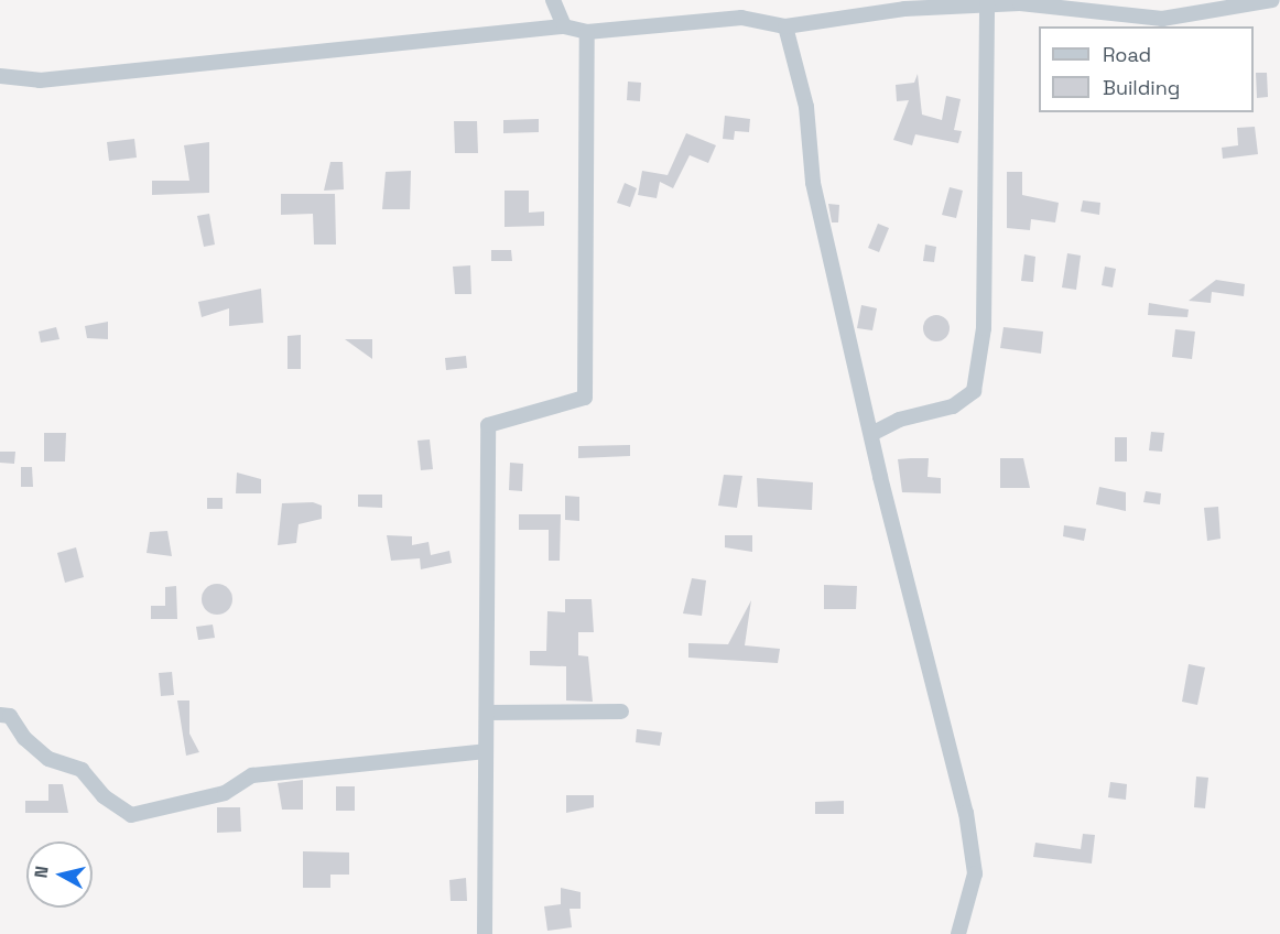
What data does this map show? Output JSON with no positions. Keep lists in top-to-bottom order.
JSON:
{
  "legend": ["Road", "Building"],
  "north": "left"
}
